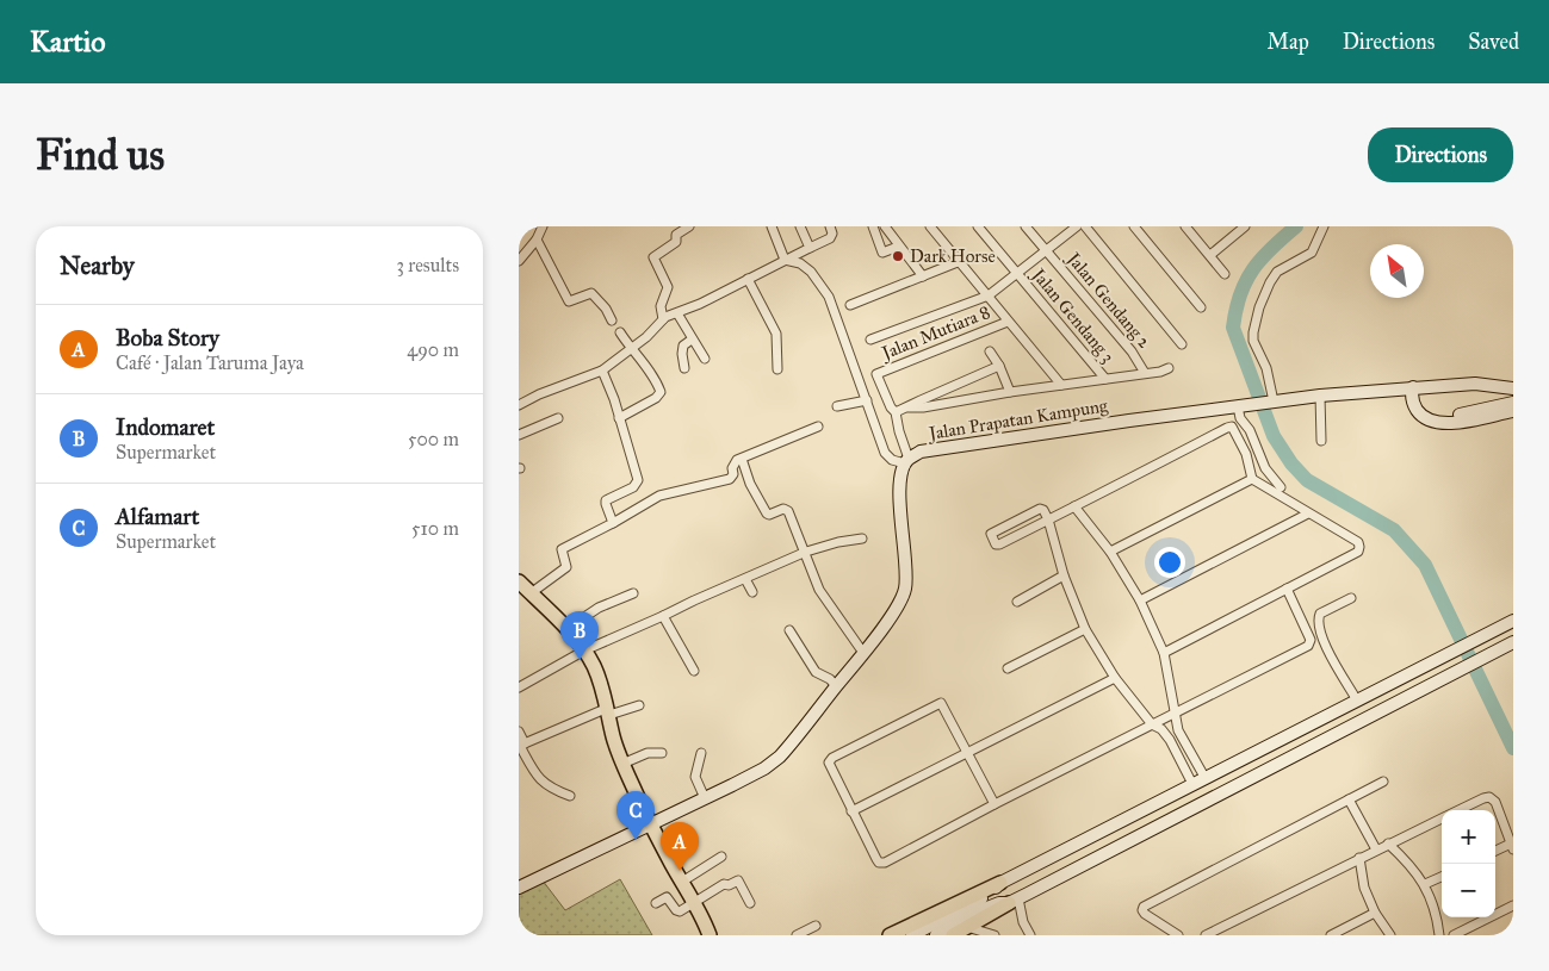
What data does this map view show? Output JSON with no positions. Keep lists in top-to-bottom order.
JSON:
{
  "streets": {
    "street": [
      "Jalan Gendang 2",
      "Jalan Gendang 3",
      "Jalan Mutiara 8",
      "Jalan Prapatan Kampung"
    ]
  },
  "places": ["Dark Horse"],
  "north": "top left",
  "page": {
    "header": "Kartio",
    "nav": ["Map", "Directions", "Saved"],
    "buttons": "Directions",
    "title": "Find us",
    "heading": ["Nearby", "3 results"],
    "list": [
      {
        "mark": "A",
        "name": "Boba Story",
        "note": "Café · Jalan Taruma Jaya",
        "value": "490 m"
      },
      {
        "mark": "B",
        "name": "Indomaret",
        "note": "Supermarket",
        "value": "500 m"
      },
      {
        "mark": "C",
        "name": "Alfamart",
        "note": "Supermarket",
        "value": "510 m"
      }
    ],
    "pins": ["B", "C", "A"],
    "map_buttons": ["+", "−"]
  }
}
